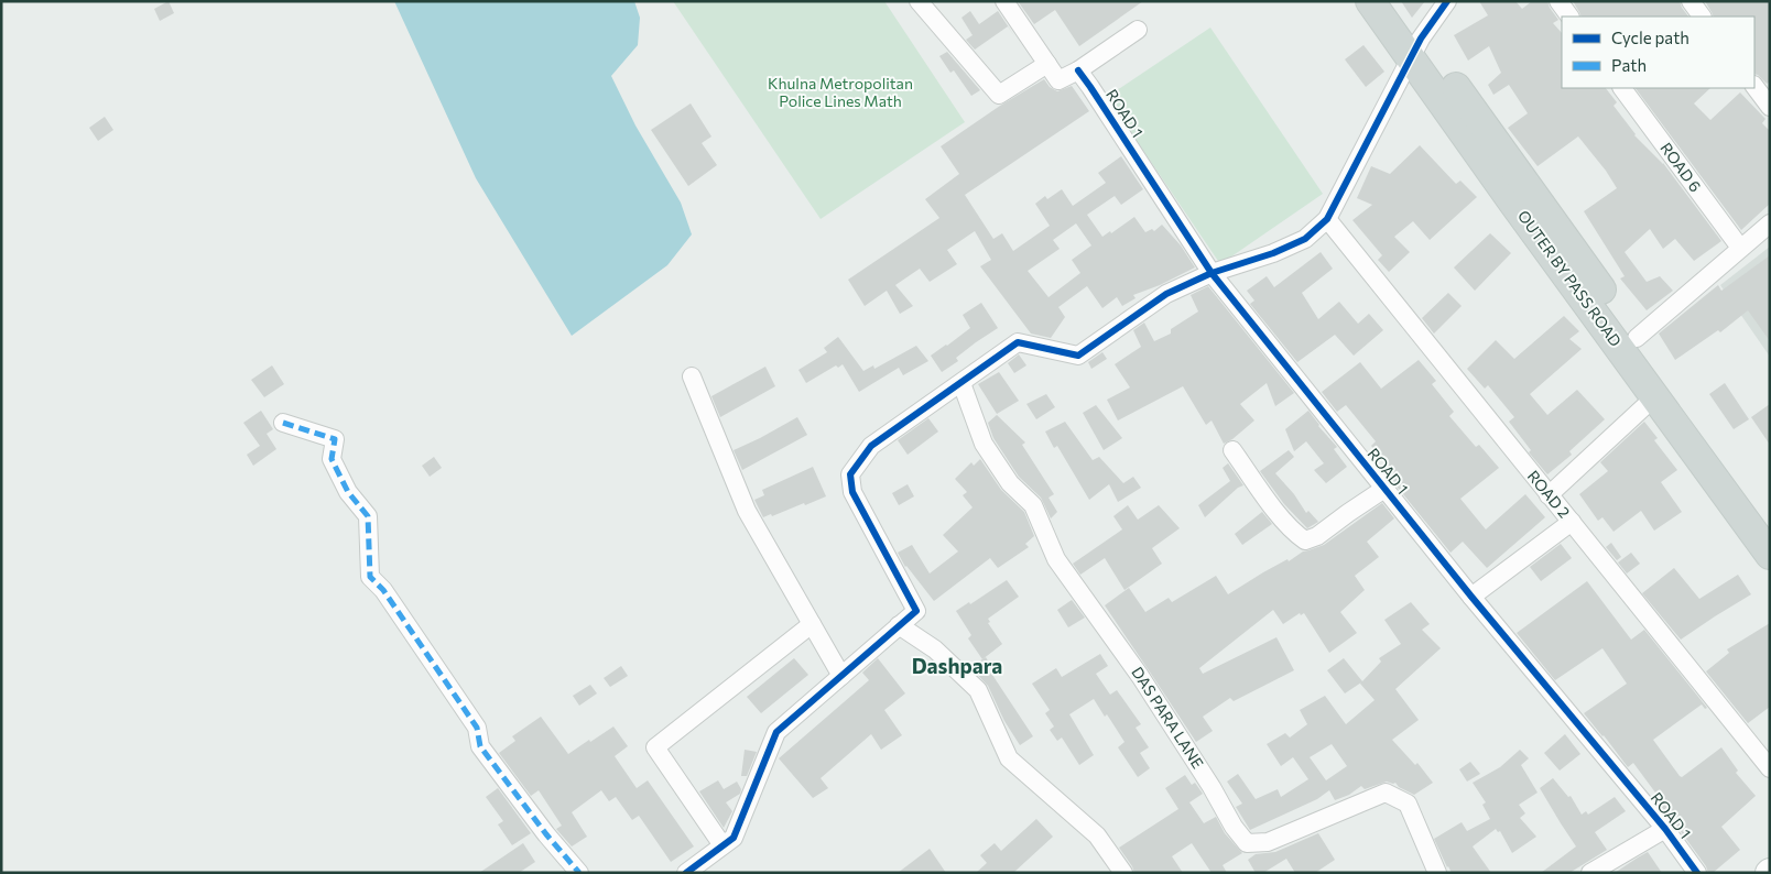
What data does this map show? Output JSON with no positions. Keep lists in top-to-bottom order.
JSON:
{
  "streets": {
    "main road": ["OUTER BY PASS ROAD"],
    "street": [
      "ROAD 1",
      "ROAD 6",
      "ROAD 2",
      "DAS PARA LANE"
    ]
  },
  "districts": ["Dashpara"],
  "parks": ["Khulna Metropolitan Police Lines Math"],
  "legend": ["Cycle path", "Path"]
}
